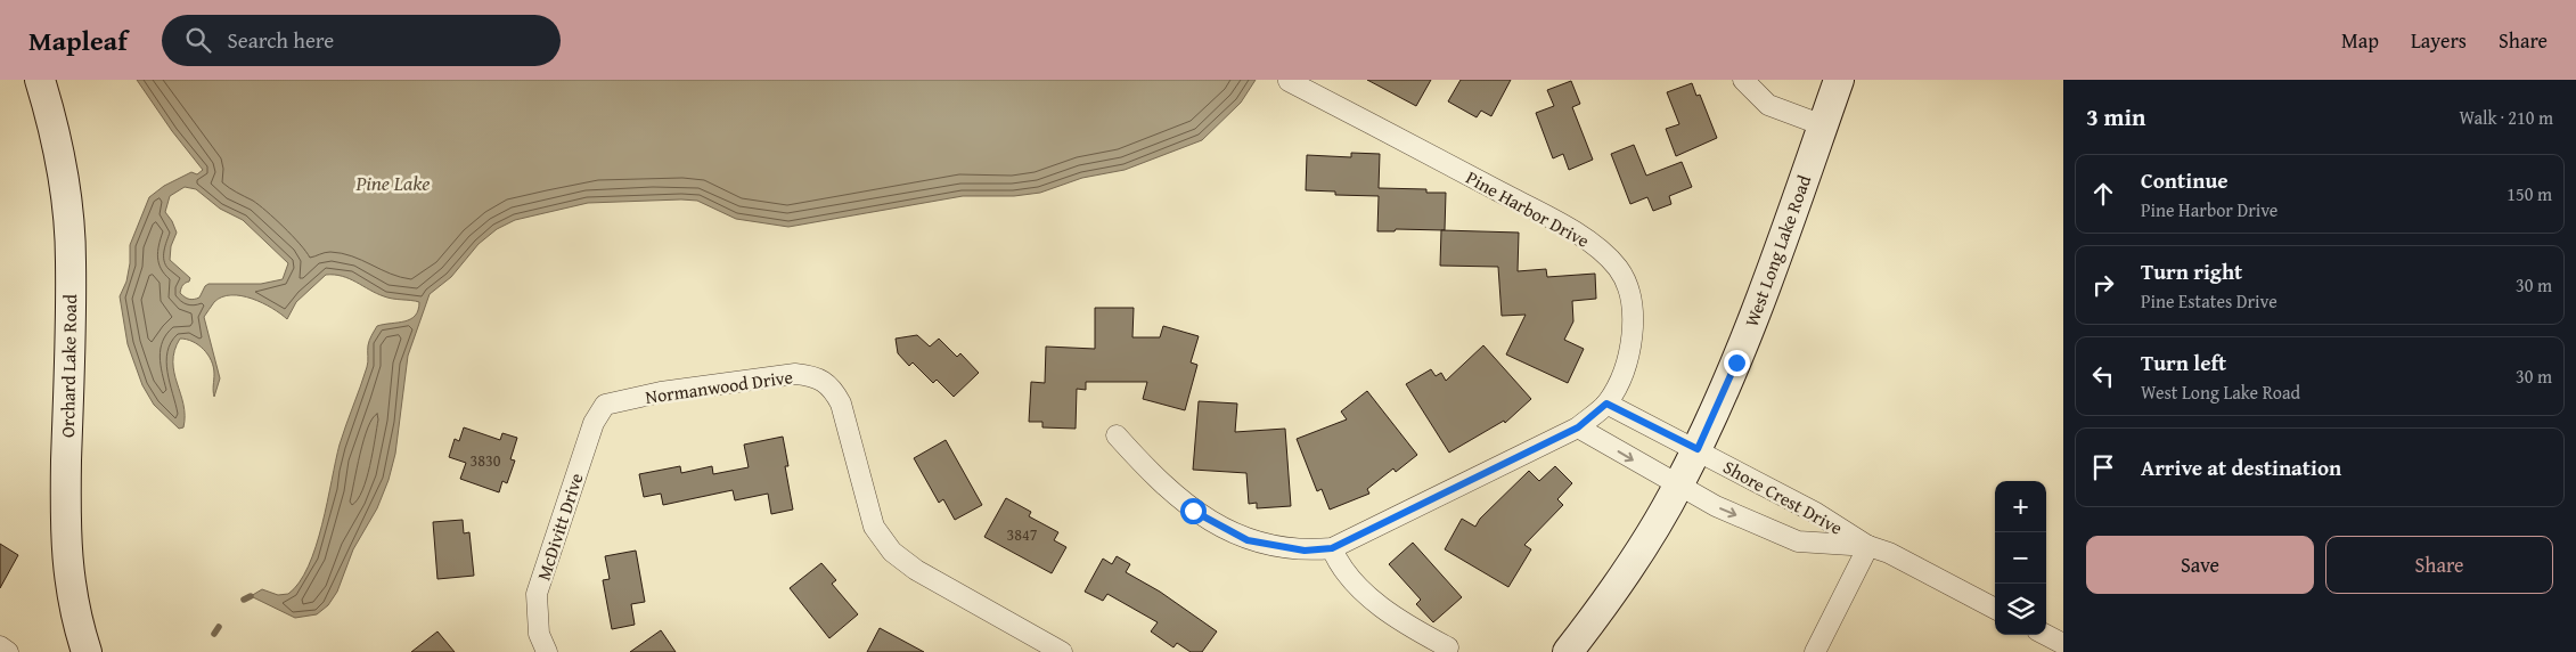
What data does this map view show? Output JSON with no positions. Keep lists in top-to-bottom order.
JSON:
{
  "streets": {
    "main road": ["West Long Lake Road", "Orchard Lake Road"],
    "street": [
      "Pine Harbor Drive",
      "Normanwood Drive",
      "Shore Crest Drive",
      "McDivitt Drive"
    ]
  },
  "crossings": [
    ["Pine Harbor Drive", "Shore Crest Drive"],
    ["West Long Lake Road", "Shore Crest Drive"],
    ["Normanwood Drive", "McDivitt Drive"]
  ],
  "water": ["Pine Lake"],
  "house_numbers": ["3830", "3847"],
  "page": {
    "header": "Mapleaf",
    "search": "Search here",
    "nav": ["Map", "Layers", "Share"],
    "heading": ["3 min", "Walk · 210 m"],
    "list": [
      ["Continue", "Pine Harbor Drive", "150 m"],
      ["Turn right", "Pine Estates Drive", "30 m"],
      ["Turn left", "West Long Lake Road", "30 m"],
      "Arrive at destination"
    ],
    "map_buttons": ["+", "−"],
    "buttons": ["Save", "Share"]
  }
}
